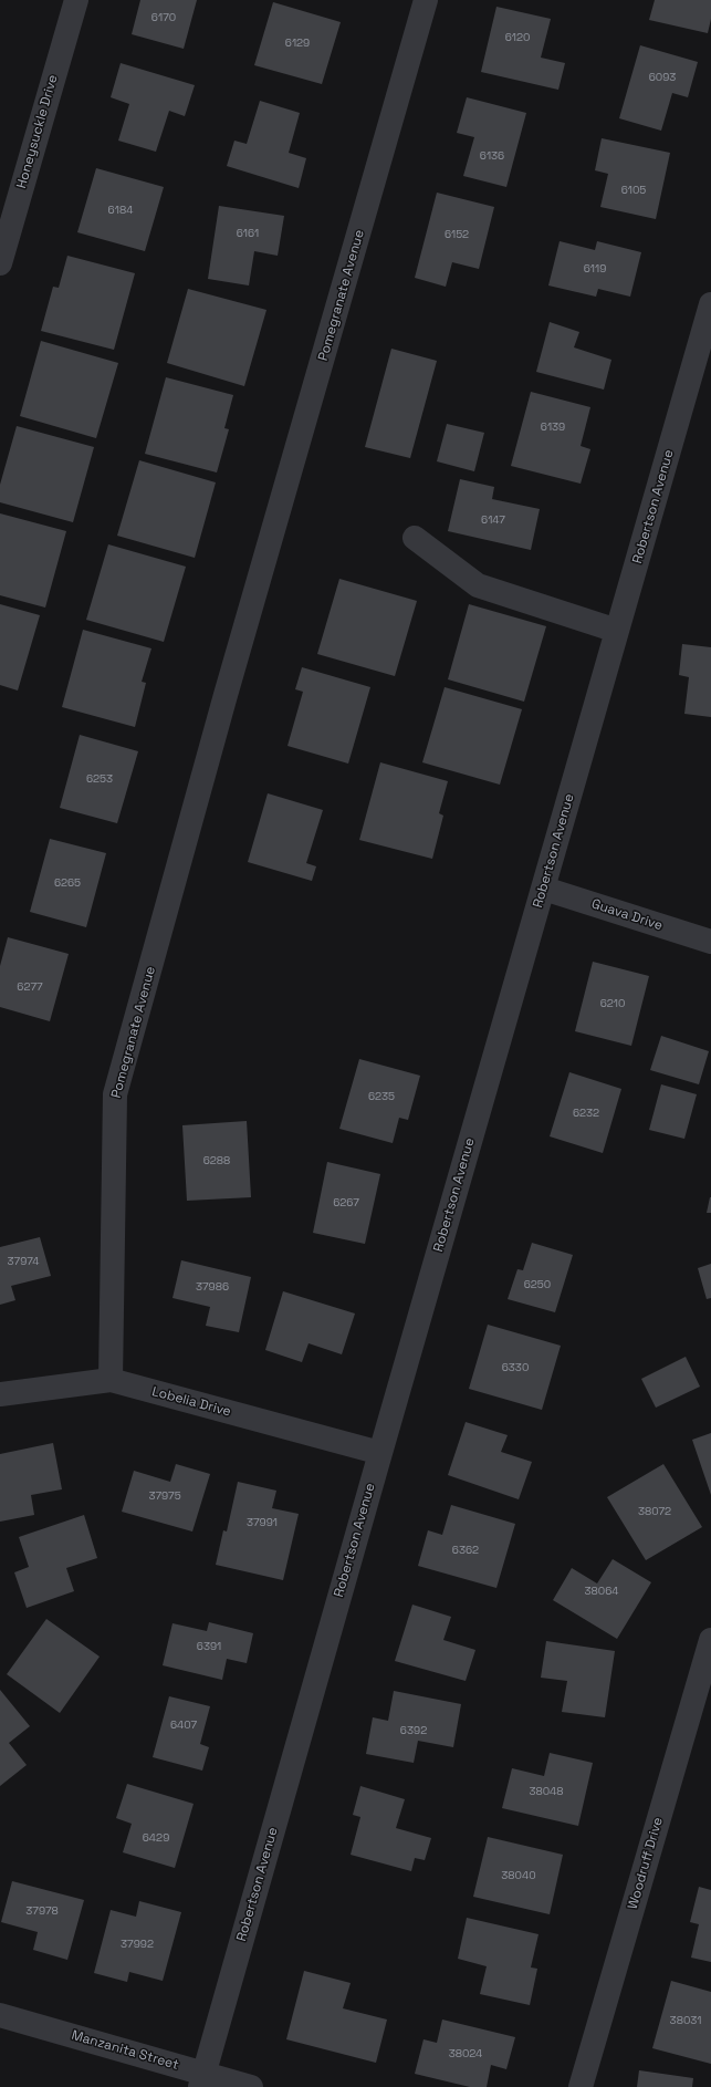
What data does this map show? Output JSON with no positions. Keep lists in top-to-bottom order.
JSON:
{
  "streets": {
    "street": [
      "Honeysuckle Drive",
      "Pomegranate Avenue",
      "Robertson Avenue",
      "Guava Drive",
      "Lobelia Drive",
      "Woodruff Drive",
      "Manzanita Street"
    ]
  },
  "crossings": [
    ["Pomegranate Avenue", "Lobelia Drive"],
    ["Robertson Avenue", "Guava Drive"],
    ["Robertson Avenue", "Lobelia Drive"],
    ["Robertson Avenue", "Manzanita Street"]
  ],
  "house_numbers": [
    "6170",
    "6120",
    "6129",
    "6093",
    "6136",
    "6105",
    "6184",
    "6161",
    "6152",
    "6119",
    "6139",
    "6147",
    "6253",
    "6265",
    "6277",
    "6210",
    "6235",
    "6232",
    "6288",
    "6267",
    "37974",
    "6250",
    "37986",
    "6330",
    "37975",
    "38072",
    "37991",
    "6362",
    "38064",
    "6391",
    "6407",
    "6392",
    "38048",
    "6429",
    "38040",
    "37978",
    "37992",
    "38031",
    "38024"
  ]
}
